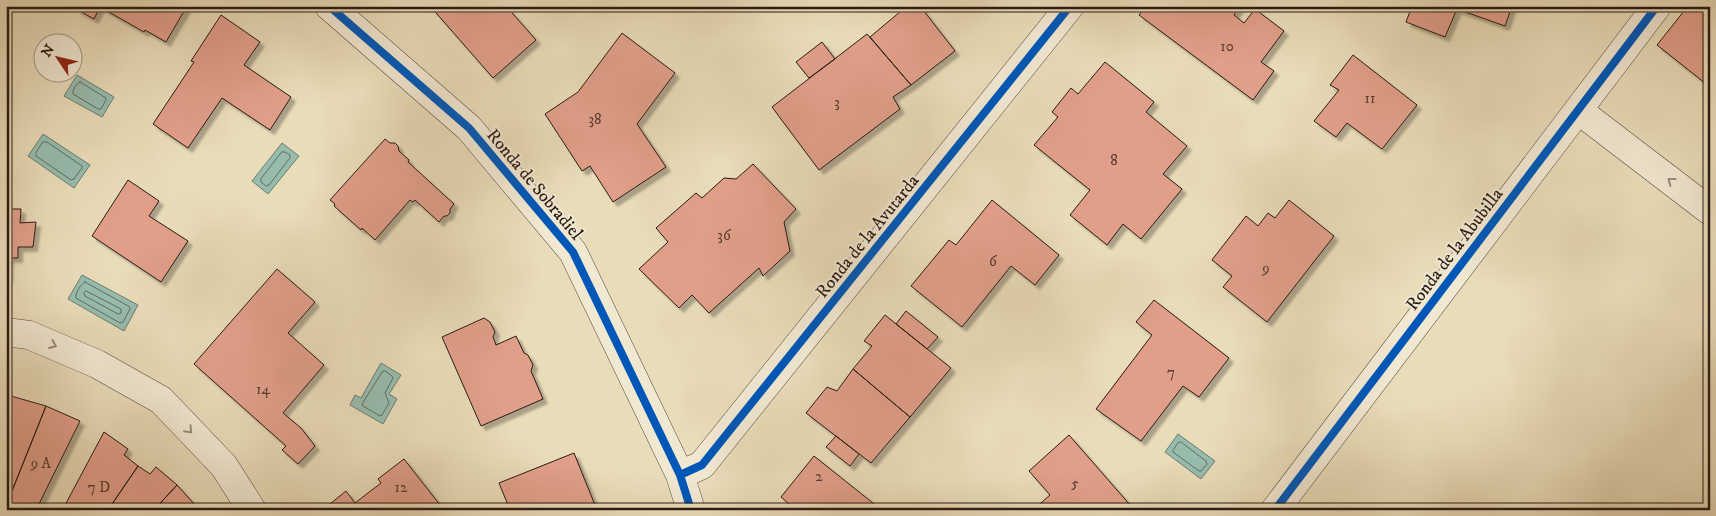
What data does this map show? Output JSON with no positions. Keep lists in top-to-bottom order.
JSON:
{
  "streets": {
    "street": ["Ronda de Sobradiel", "Ronda de la Avutarda", "Ronda de la Abubilla"]
  },
  "crossings": [
    ["Ronda de Sobradiel", "Ronda de la Avutarda"]
  ],
  "house_numbers": [
    "10",
    "11",
    "3",
    "38",
    "8",
    "36",
    "6",
    "9",
    "7",
    "14",
    "9 A",
    "2",
    "5",
    "7 D",
    "12"
  ],
  "north": "top left"
}
